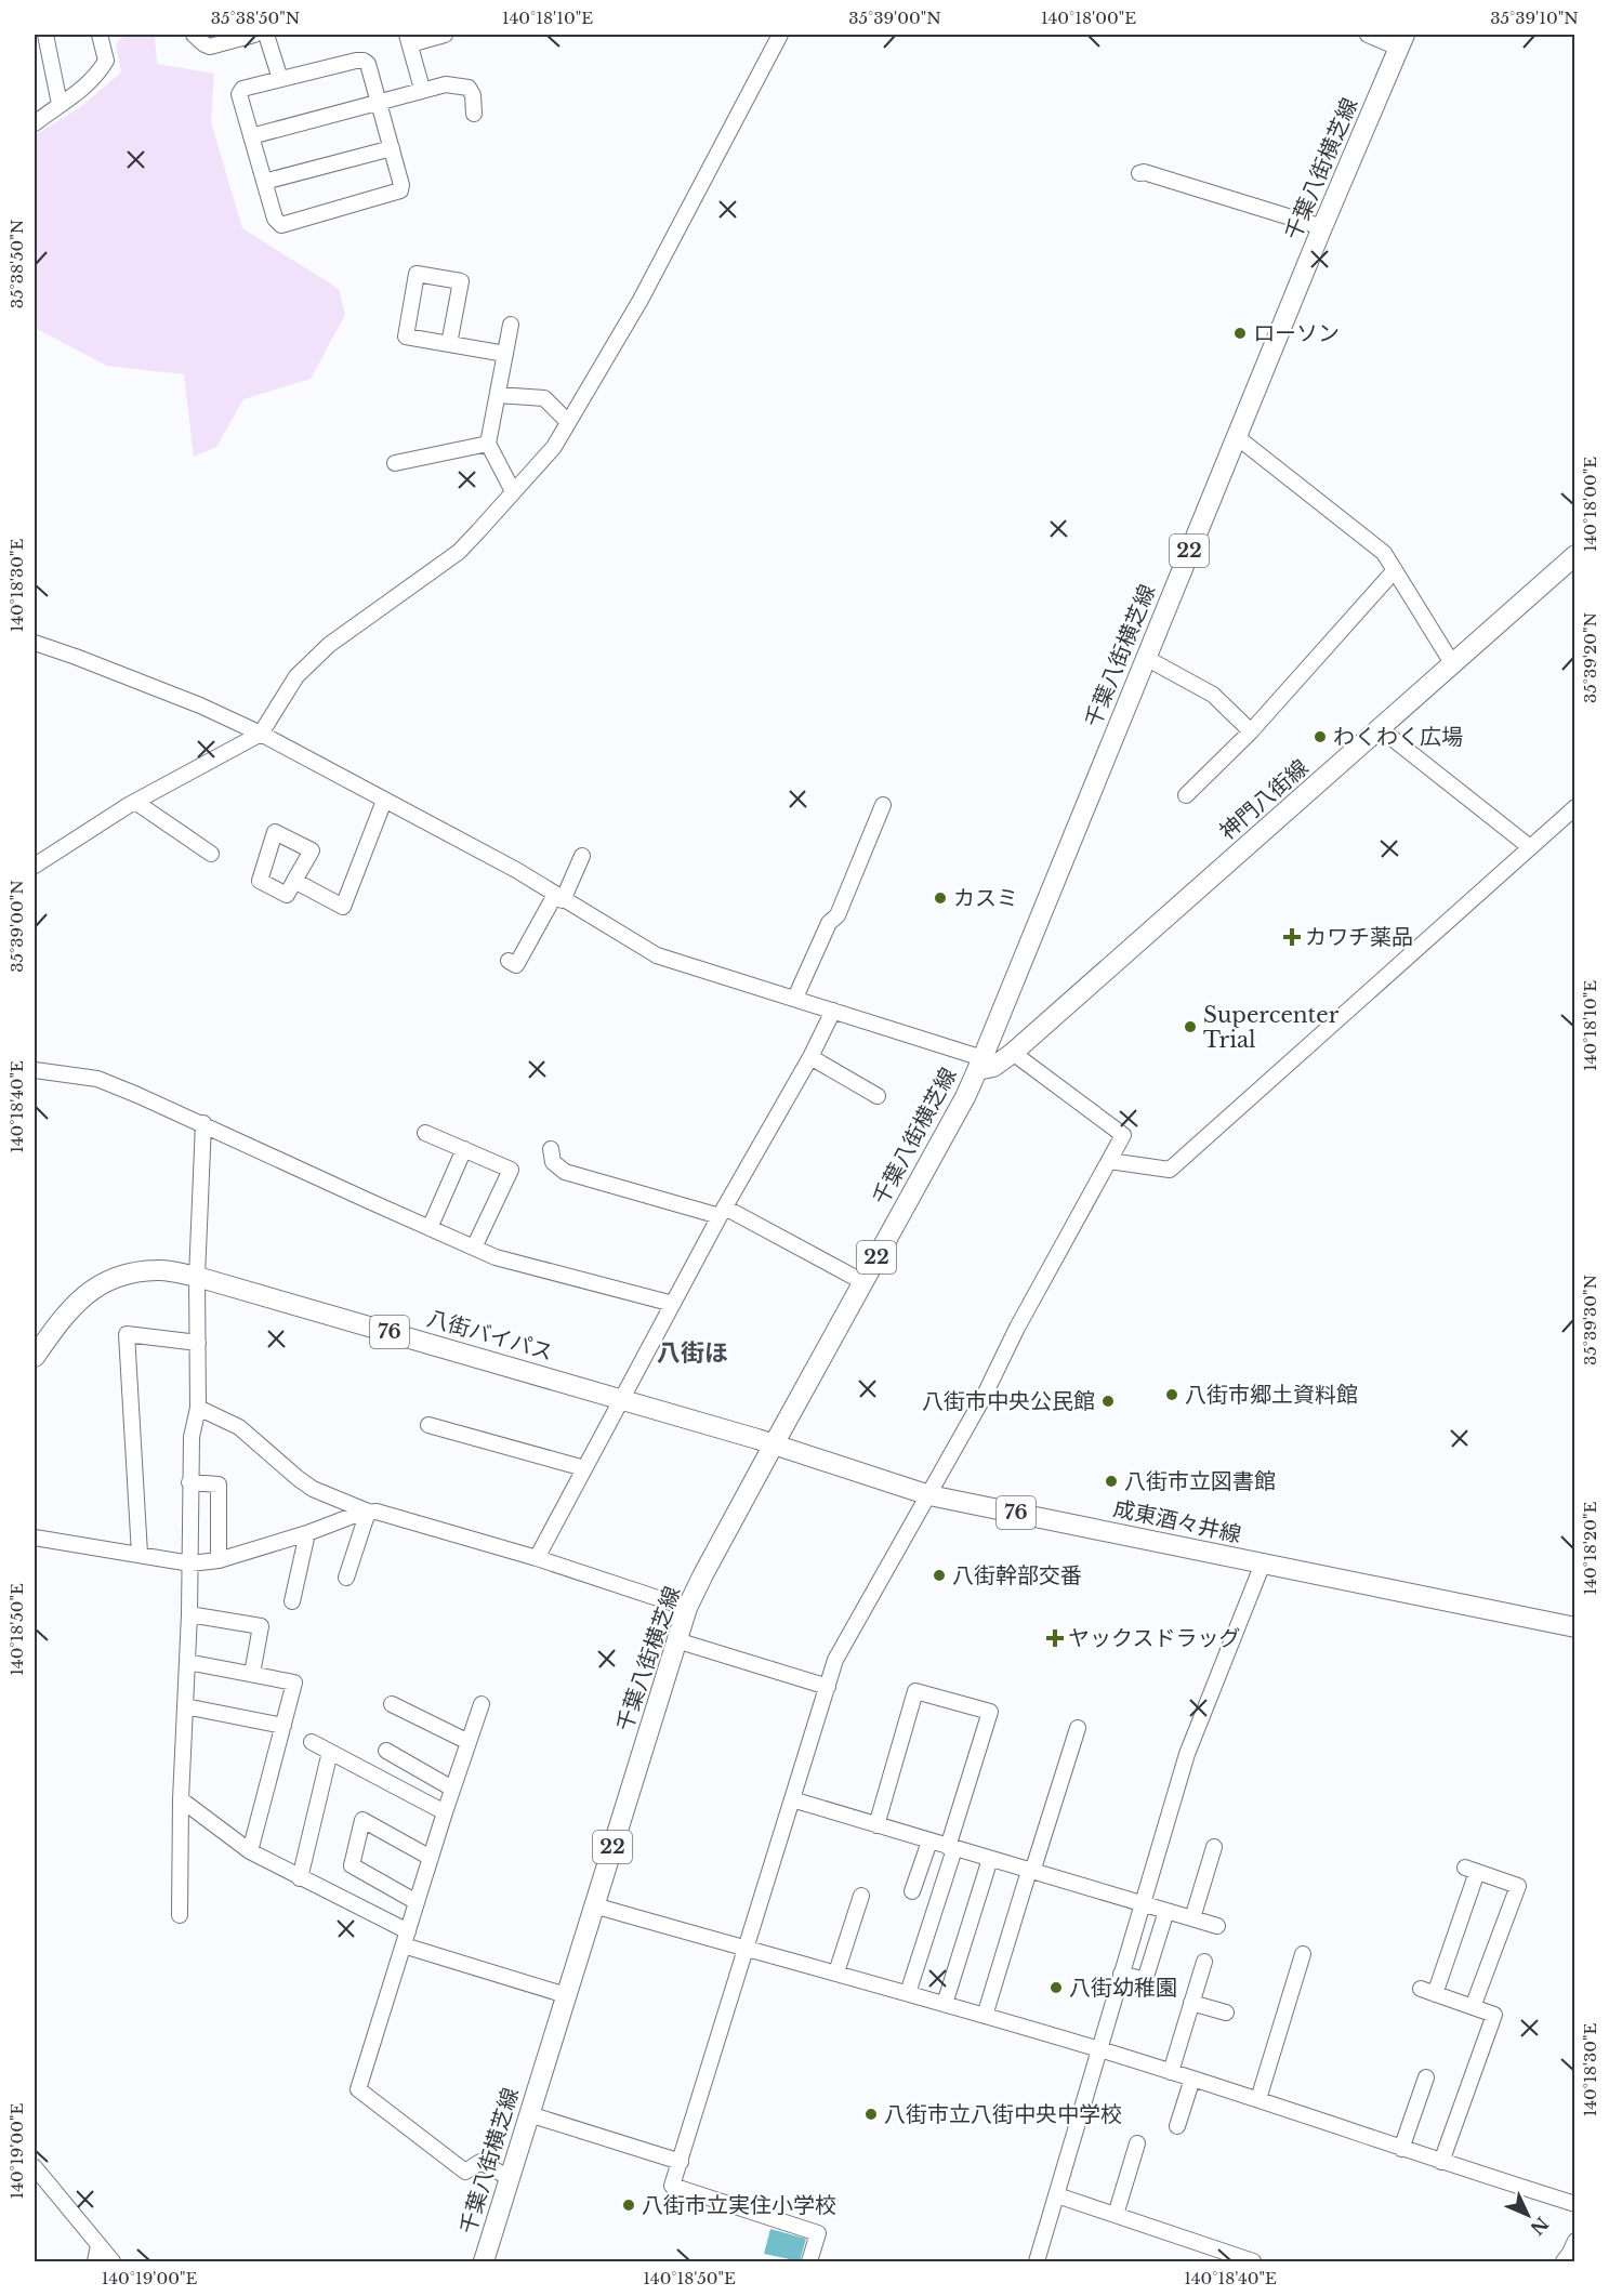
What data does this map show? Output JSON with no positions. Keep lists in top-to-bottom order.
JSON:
{
  "streets": {
    "main road": [
      "千葉八街横芝線",
      "22",
      "神門八街線",
      "76",
      "八街バイパス",
      "成東酒々井線"
    ]
  },
  "crossings": [
    ["千葉八街横芝線", "神門八街線"],
    ["千葉八街横芝線", "八街バイパス"],
    ["千葉八街横芝線", "成東酒々井線"],
    ["八街バイパス", "成東酒々井線"]
  ],
  "districts": ["八街ほ"],
  "places": {
    "other": [
      "ローソン",
      "わくわく広場",
      "カスミ",
      "Supercenter Trial",
      "八街市郷土資料館",
      "八街市中央公民館",
      "八街市立図書館",
      "八街幹部交番",
      "八街幼稚園",
      "八街市立八街中央中学校",
      "八街市立実住小学校"
    ],
    "health": ["カワチ薬品", "ヤックスドラッグ"]
  },
  "north": "bottom right",
  "coordinates": [
    "35°38'50\"N",
    "140°18'10\"E",
    "35°39'00\"N",
    "140°18'00\"E",
    "35°39'10\"N",
    "140°18'30\"E",
    "35°39'20\"N",
    "140°18'40\"E",
    "35°39'30\"N",
    "140°18'20\"E",
    "140°18'50\"E",
    "140°19'00\"E"
  ]
}
